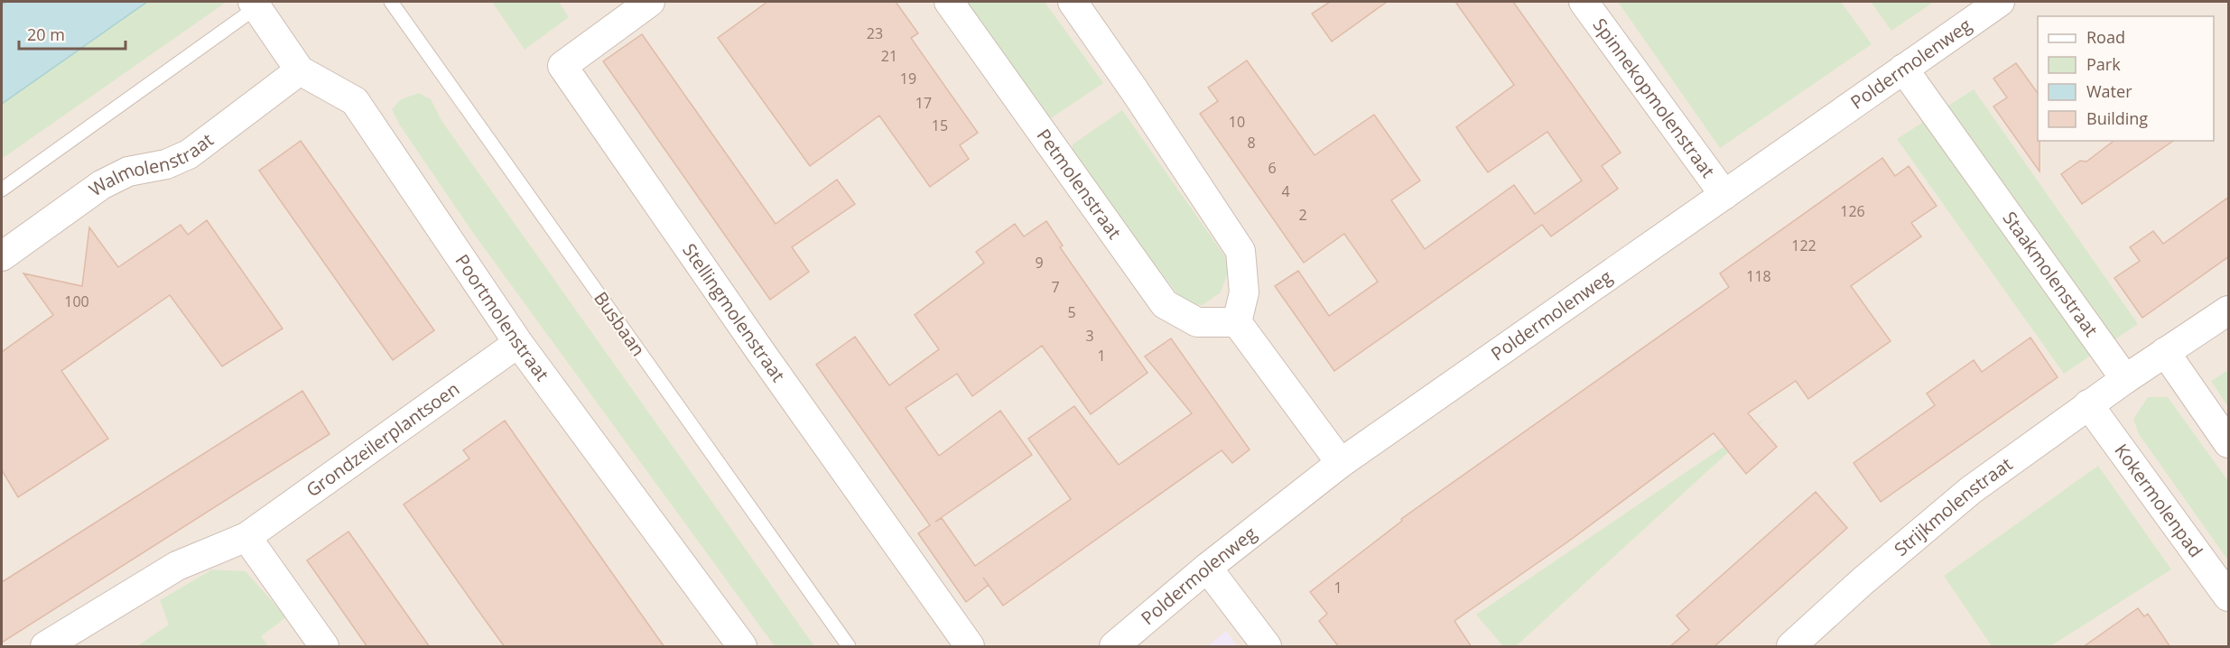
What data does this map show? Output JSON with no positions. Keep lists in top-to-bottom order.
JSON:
{
  "streets": {
    "street": [
      "Poldermolenweg",
      "Spinnekopmolenstraat",
      "Walmolenstraat",
      "Petmolenstraat",
      "Staakmolenstraat",
      "Stellingmolenstraat",
      "Poortmolenstraat",
      "Grondzeilerplantsoen",
      "Kokermolenpad",
      "Strijkmolenstraat"
    ],
    "lane": ["Busbaan"]
  },
  "crossings": [
    ["Poldermolenweg", "Spinnekopmolenstraat"],
    ["Poldermolenweg", "Staakmolenstraat"],
    ["Walmolenstraat", "Poortmolenstraat"],
    ["Staakmolenstraat", "Strijkmolenstraat"],
    ["Poortmolenstraat", "Grondzeilerplantsoen"],
    ["Kokermolenpad", "Strijkmolenstraat"]
  ],
  "house_numbers": [
    "23",
    "21",
    "19",
    "17",
    "10",
    "15",
    "8",
    "6",
    "4",
    "126",
    "2",
    "122",
    "9",
    "118",
    "7",
    "100",
    "5",
    "3",
    "1",
    "1"
  ],
  "legend": [
    "Road",
    "Park",
    "Water",
    "Building"
  ],
  "scale_bar": "20 m"
}
